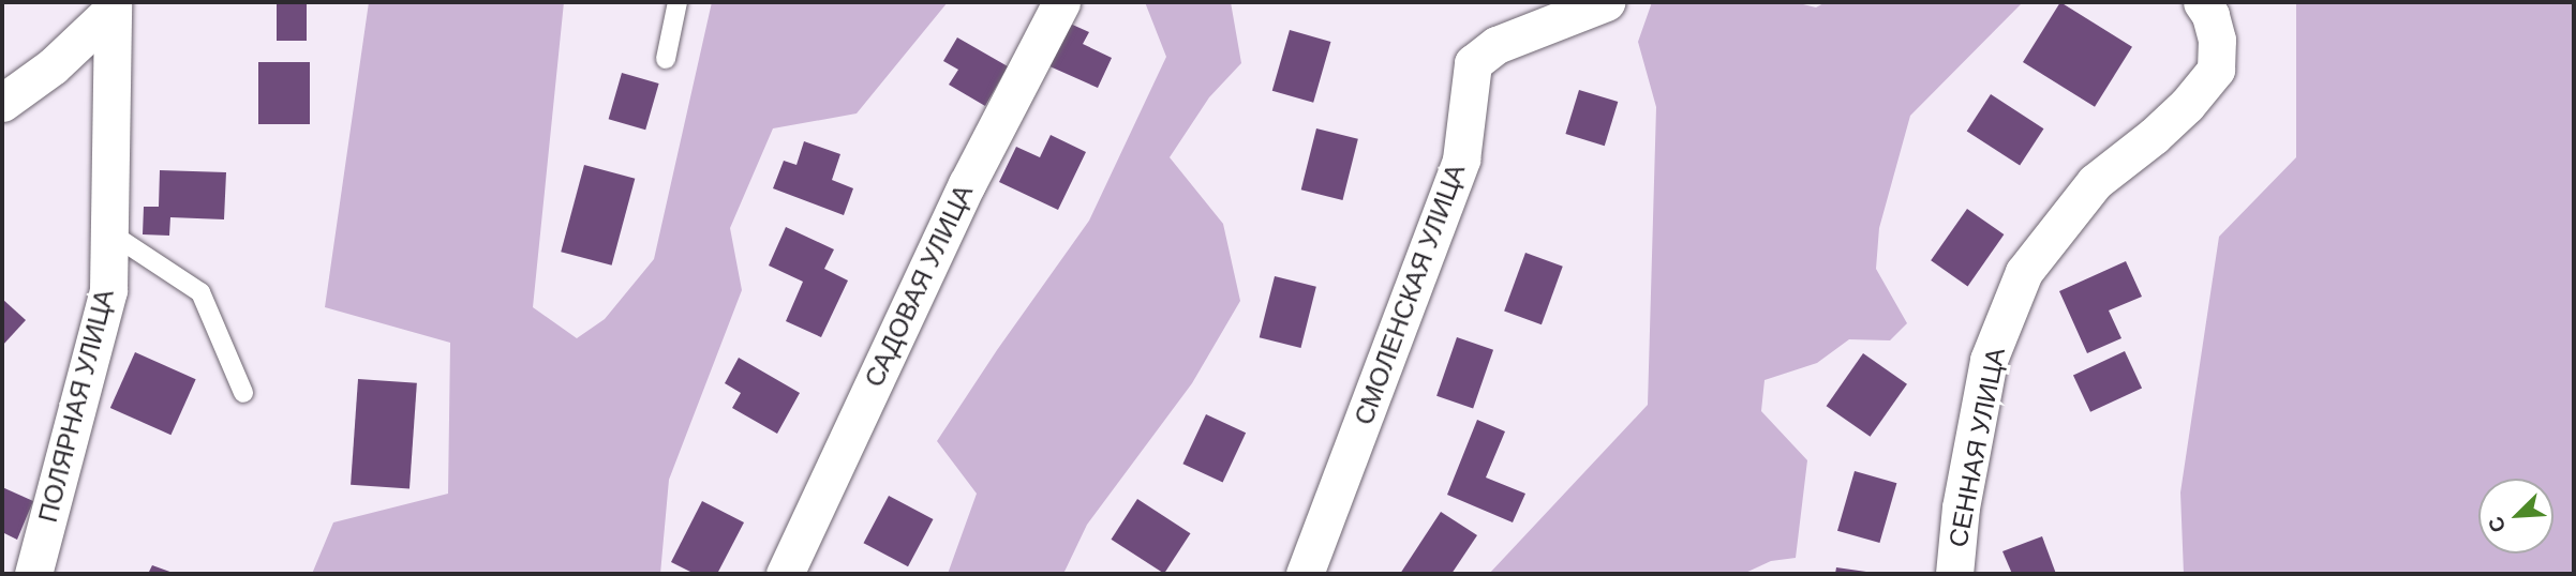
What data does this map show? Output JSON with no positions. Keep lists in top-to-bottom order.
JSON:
{
  "streets": {
    "street": [
      "САДОВАЯ УЛИЦА",
      "СМОЛЕНСКАЯ УЛИЦА",
      "ПОЛЯРНАЯ УЛИЦА",
      "СЕННАЯ УЛИЦА"
    ]
  },
  "north": "bottom left"
}
